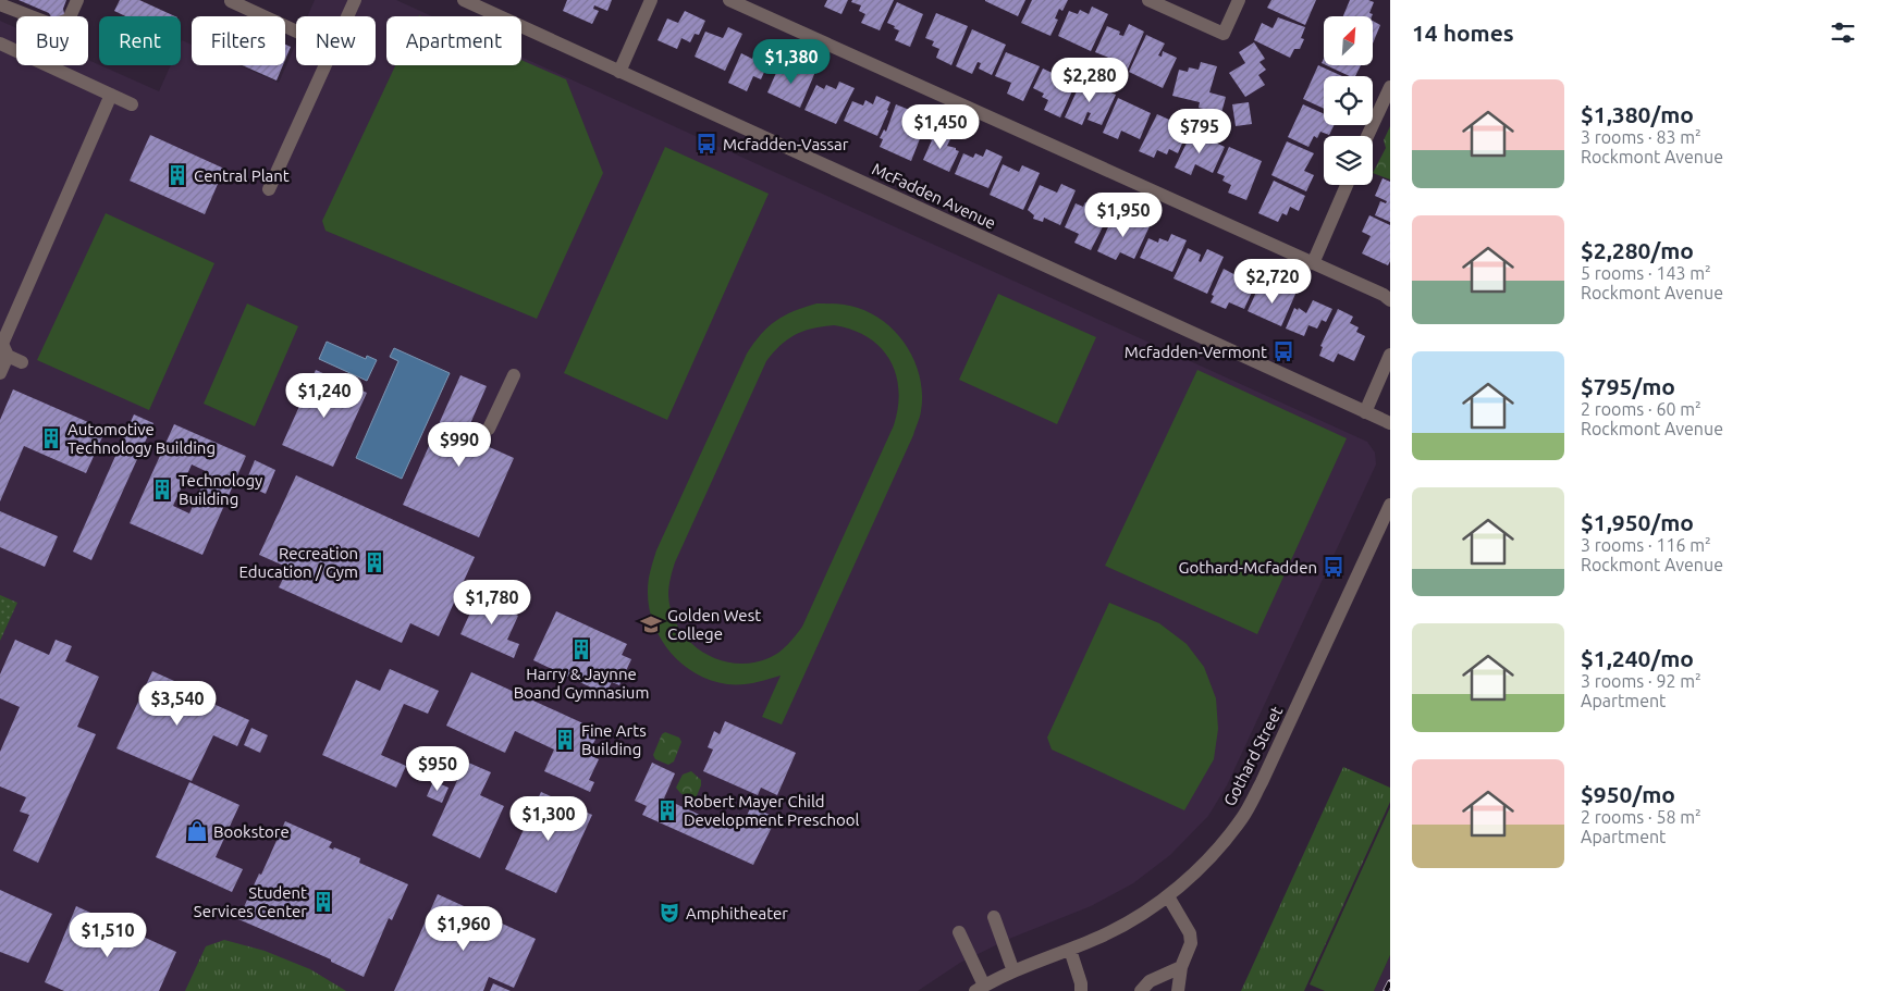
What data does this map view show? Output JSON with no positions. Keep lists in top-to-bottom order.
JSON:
{
  "streets": {
    "street": ["McFadden Avenue", "Gothard Street"]
  },
  "places": {
    "bus stop": ["Mcfadden-Vassar", "Mcfadden-Vermont", "Gothard-Mcfadden"],
    "building": [
      "Central Plant",
      "Automotive Technology Building",
      "Technology Building",
      "Recreation Education / Gym",
      "Harry & Jaynne Boand Gymnasium",
      "Fine Arts Building",
      "Robert Mayer Child Development Preschool",
      "Student Services Center"
    ],
    "school or university": ["Golden West College"],
    "shop": ["Bookstore"],
    "theatre": ["Amphitheater"]
  },
  "north": "top right",
  "page": {
    "heading": "14 homes",
    "chip": [
      "Buy",
      "Rent",
      "Filters",
      "New",
      "Apartment"
    ],
    "price": [
      "$1,380",
      "$2,280",
      "$1,450",
      "$795",
      "$1,950",
      "$2,720",
      "$1,240",
      "$990",
      "$1,780",
      "$3,540",
      "$950",
      "$1,300",
      "$1,960",
      "$1,510"
    ],
    "list": [
      {
        "name": "$1,380/mo",
        "note": "3 rooms · 83 m² · Rockmont Avenue"
      },
      {
        "name": "$2,280/mo",
        "note": "5 rooms · 143 m² · Rockmont Avenue"
      },
      {
        "name": "$795/mo",
        "note": "2 rooms · 60 m² · Rockmont Avenue"
      },
      {
        "name": "$1,950/mo",
        "note": "3 rooms · 116 m² · Rockmont Avenue"
      },
      {
        "name": "$1,240/mo",
        "note": "3 rooms · 92 m² · Apartment"
      },
      {
        "name": "$950/mo",
        "note": "2 rooms · 58 m² · Apartment"
      }
    ]
  }
}
